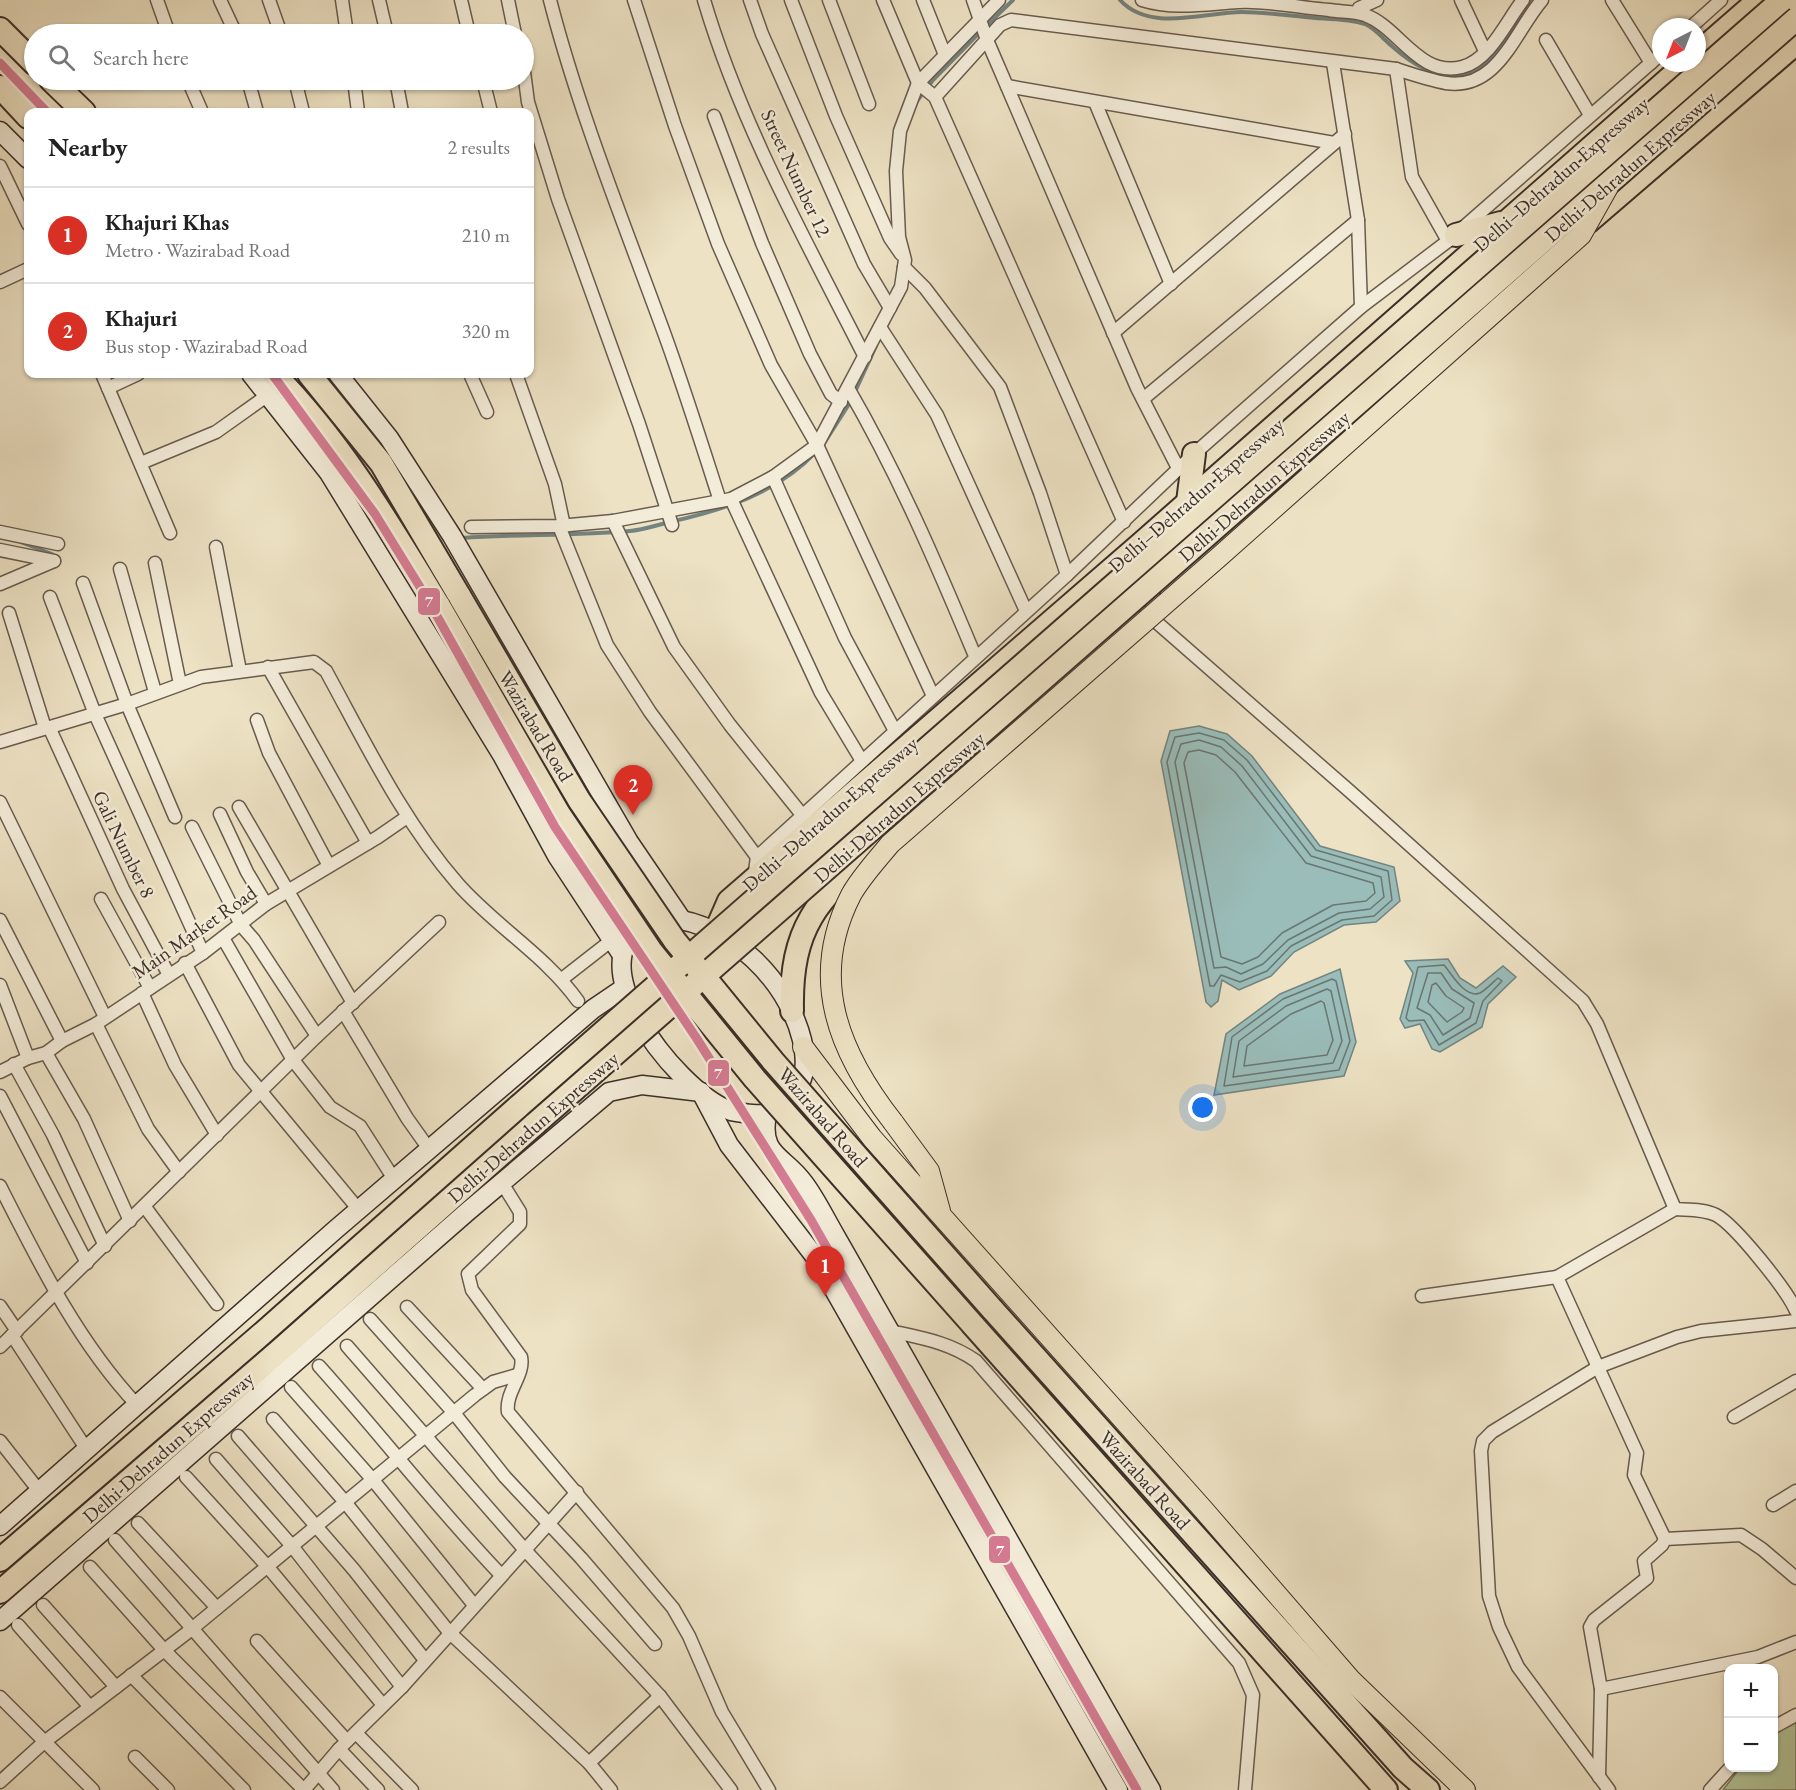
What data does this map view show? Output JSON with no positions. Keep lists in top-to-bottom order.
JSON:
{
  "streets": {
    "highway": ["Delhi-Dehradun Expressway", "Delhi–Dehradun Expressway", "Wazirabad Road"],
    "street": ["Street Number 12", "Gali Number 8", "Main Market Road"]
  },
  "crossings": [
    ["Delhi–Dehradun Expressway", "Wazirabad Road"],
    ["Gali Number 8", "Main Market Road"]
  ],
  "lines": ["transit line 7"],
  "north": "bottom left",
  "page": {
    "search": "Search here",
    "heading": ["Nearby", "2 results"],
    "list": [
      {
        "mark": "1",
        "name": "Khajuri Khas",
        "note": "Metro · Wazirabad Road",
        "value": "210 m"
      },
      {
        "mark": "2",
        "name": "Khajuri",
        "note": "Bus stop · Wazirabad Road",
        "value": "320 m"
      }
    ],
    "pins": ["2", "1"],
    "map_buttons": ["+", "−"]
  }
}
